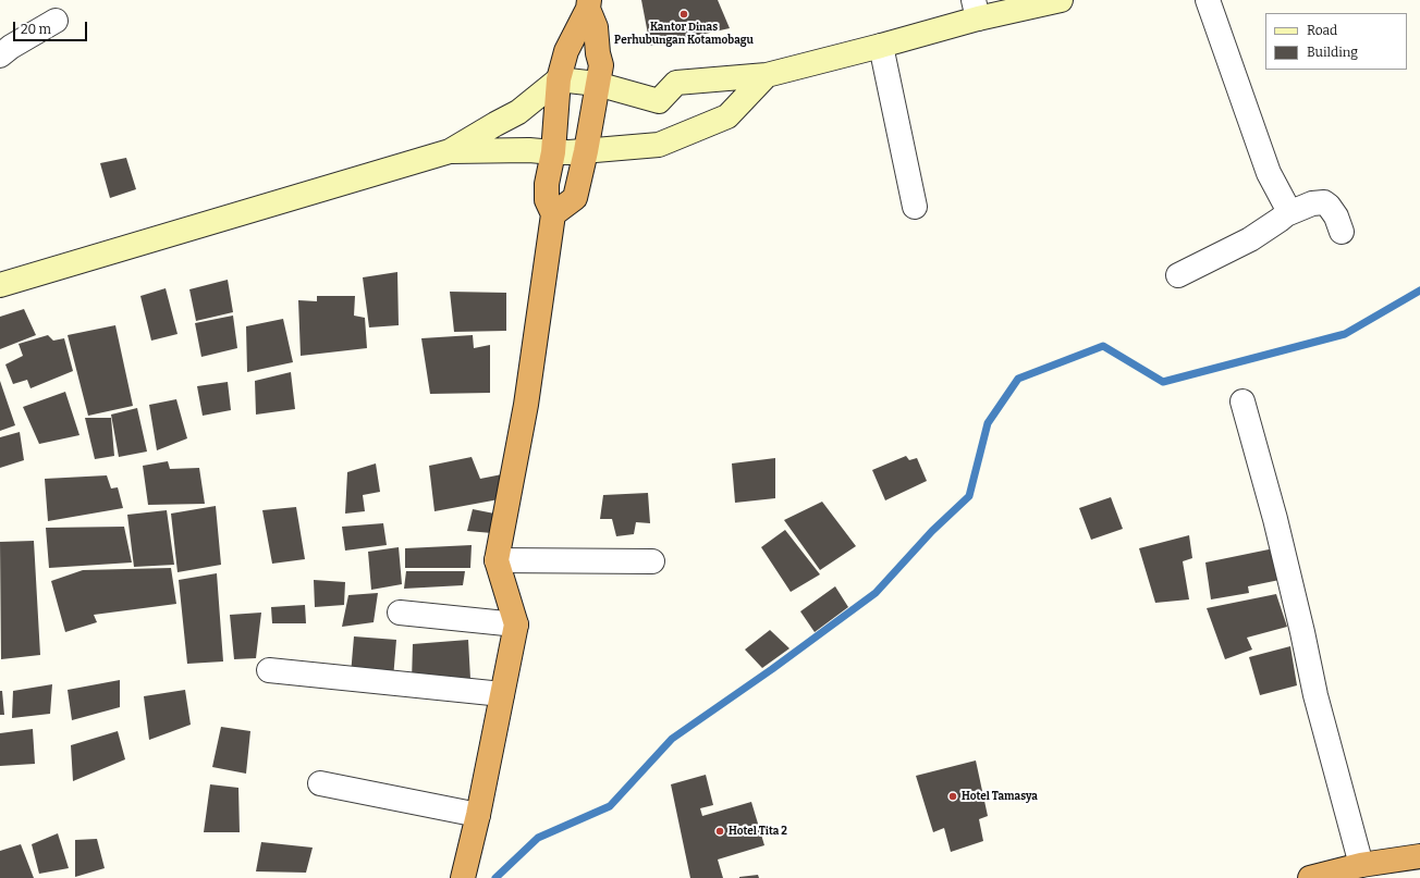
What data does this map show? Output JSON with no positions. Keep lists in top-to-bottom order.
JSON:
{
  "places": ["Kantor Dinas Perhubungan Kotamobagu", "Hotel Tamasya", "Hotel Tita 2"],
  "legend": ["Road", "Building"],
  "scale_bar": "20 m"
}
